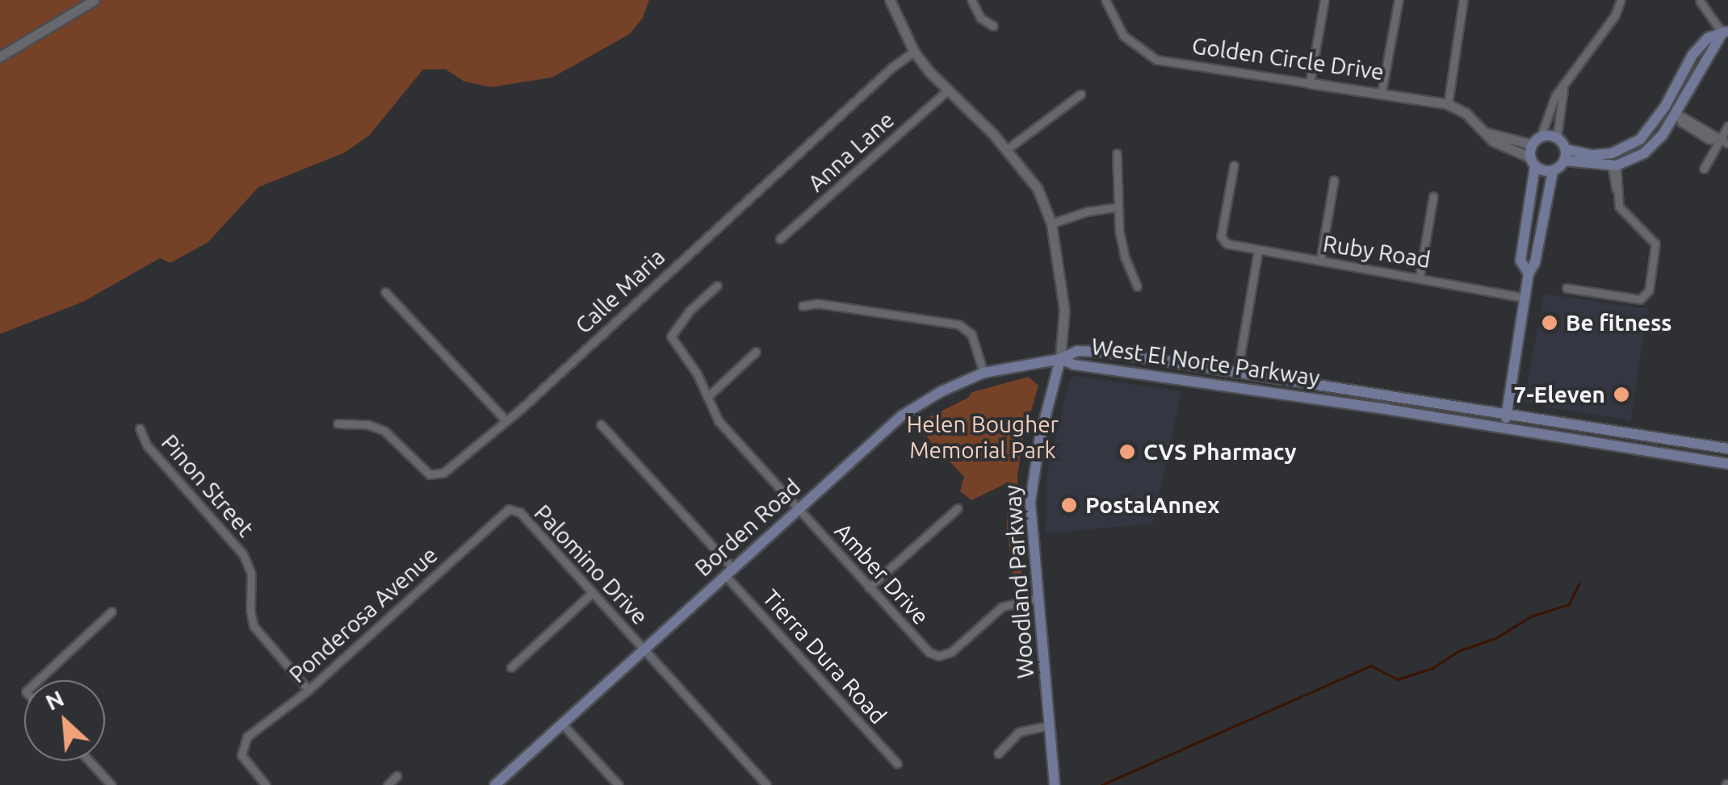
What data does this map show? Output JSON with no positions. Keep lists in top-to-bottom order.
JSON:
{
  "streets": {
    "main road": ["West El Norte Parkway", "Borden Road", "Woodland Parkway"],
    "street": [
      "Golden Circle Drive",
      "Anna Lane",
      "Ruby Road",
      "Calle Maria",
      "Pinon Street",
      "Palomino Drive",
      "Amber Drive",
      "Ponderosa Avenue",
      "Tierra Dura Road"
    ]
  },
  "crossings": [
    ["Anna Lane", "Woodland Parkway"],
    ["Calle Maria", "Woodland Parkway"],
    ["West El Norte Parkway", "Borden Road"],
    ["West El Norte Parkway", "Woodland Parkway"],
    ["Pinon Street", "Ponderosa Avenue"],
    ["Borden Road", "Palomino Drive"],
    ["Borden Road", "Amber Drive"],
    ["Borden Road", "Woodland Parkway"],
    ["Borden Road", "Tierra Dura Road"],
    ["Palomino Drive", "Ponderosa Avenue"],
    ["Amber Drive", "Woodland Parkway"]
  ],
  "parks": ["Helen Bougher Memorial Park"],
  "places": [
    "Be fitness",
    "7-Eleven",
    "CVS Pharmacy",
    "PostalAnnex"
  ],
  "north": "top left"
}
